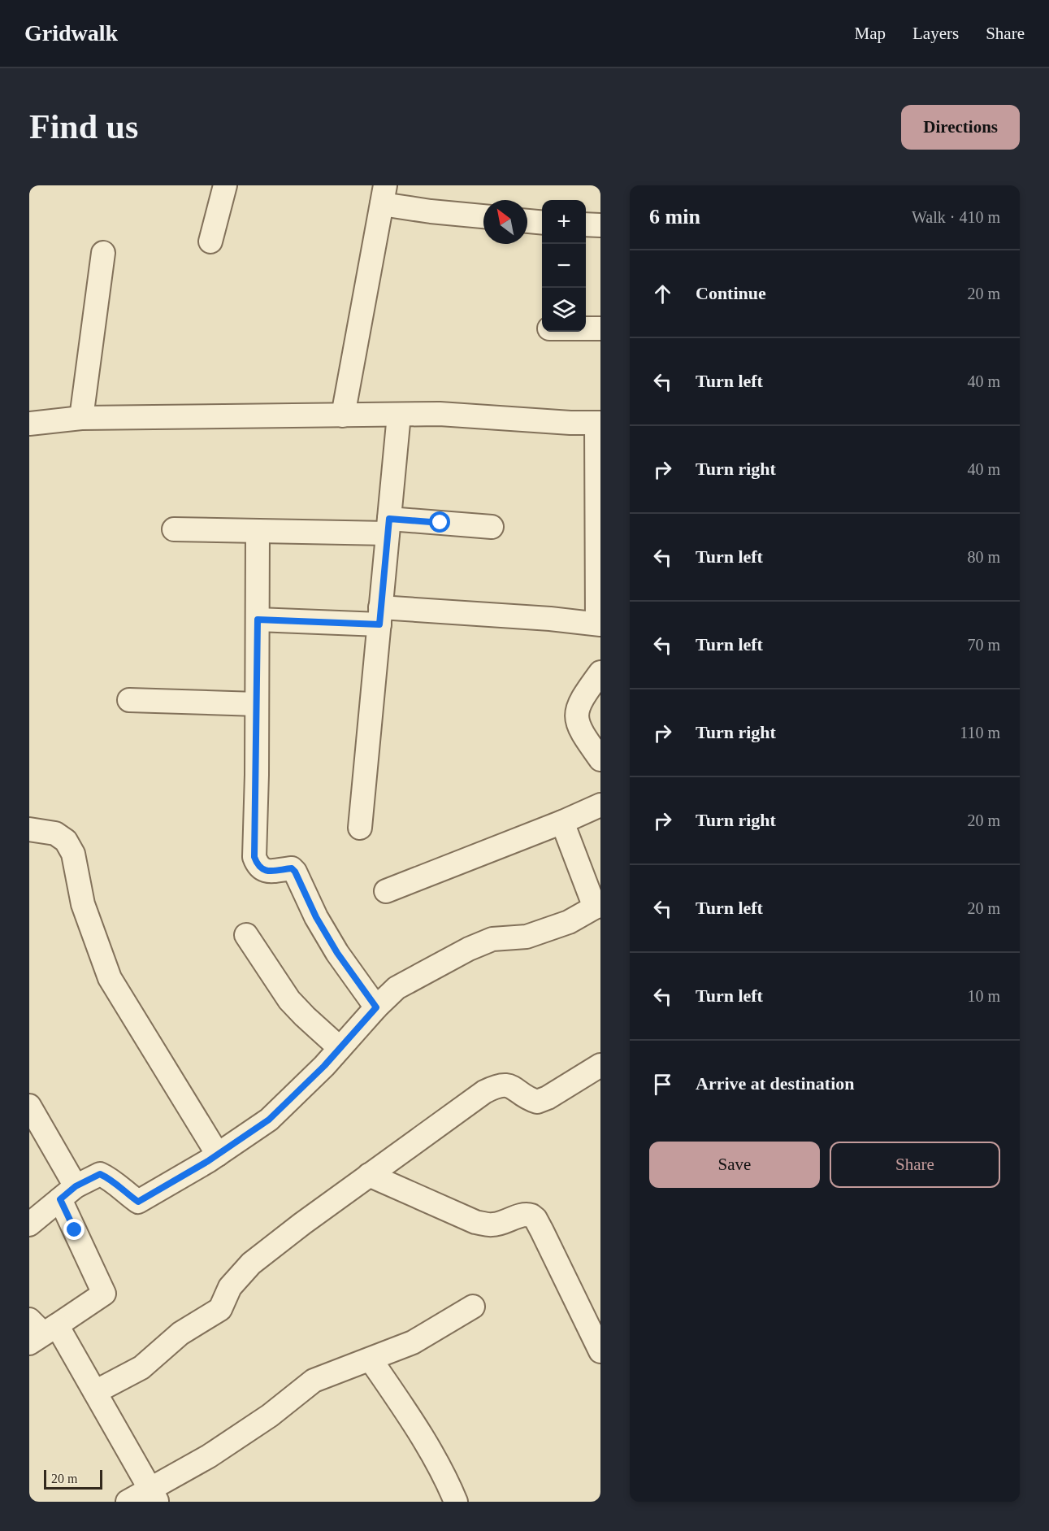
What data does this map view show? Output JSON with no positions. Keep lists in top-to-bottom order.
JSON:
{
  "scale_bar": "20 m",
  "north": "top left",
  "page": {
    "header": "Gridwalk",
    "nav": ["Map", "Layers", "Share"],
    "buttons": [
      "Directions",
      ["Save", "Share"]
    ],
    "title": "Find us",
    "heading": ["6 min", "Walk · 410 m"],
    "map_buttons": ["+", "−"],
    "list": [
      ["Continue", "20 m"],
      ["Turn left", "40 m"],
      ["Turn right", "40 m"],
      ["Turn left", "80 m"],
      ["Turn left", "70 m"],
      ["Turn right", "110 m"],
      ["Turn right", "20 m"],
      ["Turn left", "20 m"],
      ["Turn left", "10 m"],
      "Arrive at destination"
    ],
    "scale": "20 m"
  }
}
